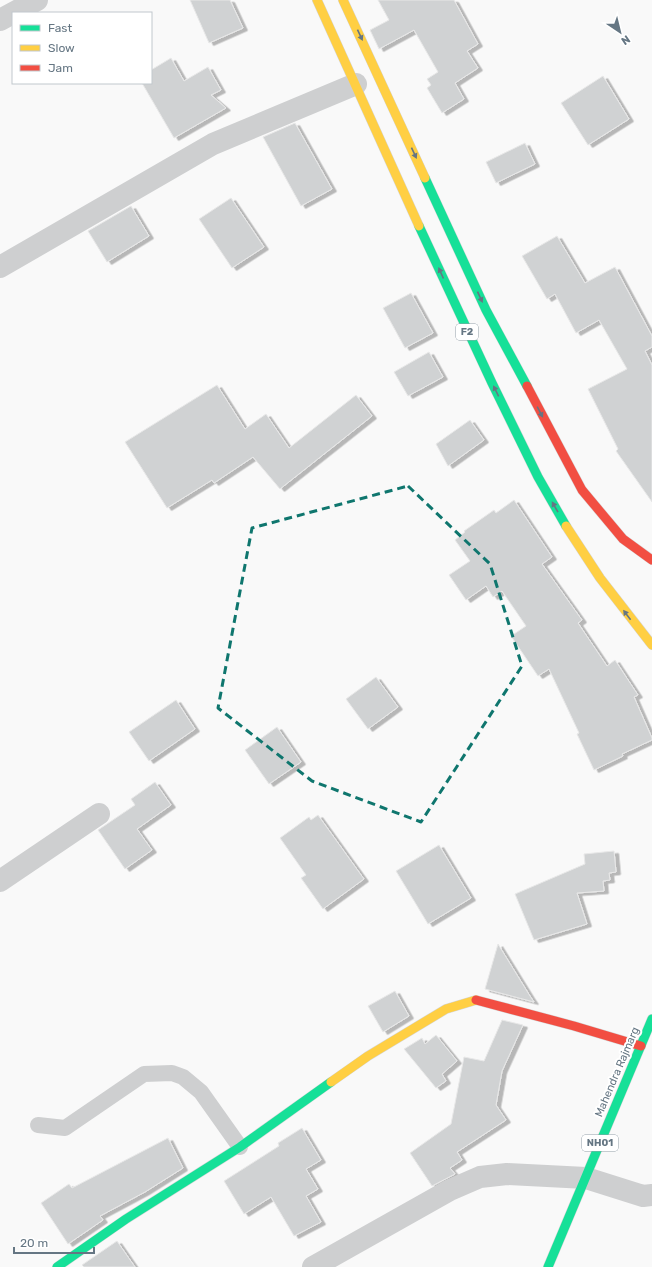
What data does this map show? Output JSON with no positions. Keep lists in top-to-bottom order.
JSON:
{
  "streets": {
    "main road": ["F2", "Mahendra Rajmarg", "NH01"]
  },
  "legend": ["Fast", "Slow", "Jam"],
  "scale_bar": "20 m",
  "north": "bottom right"
}
